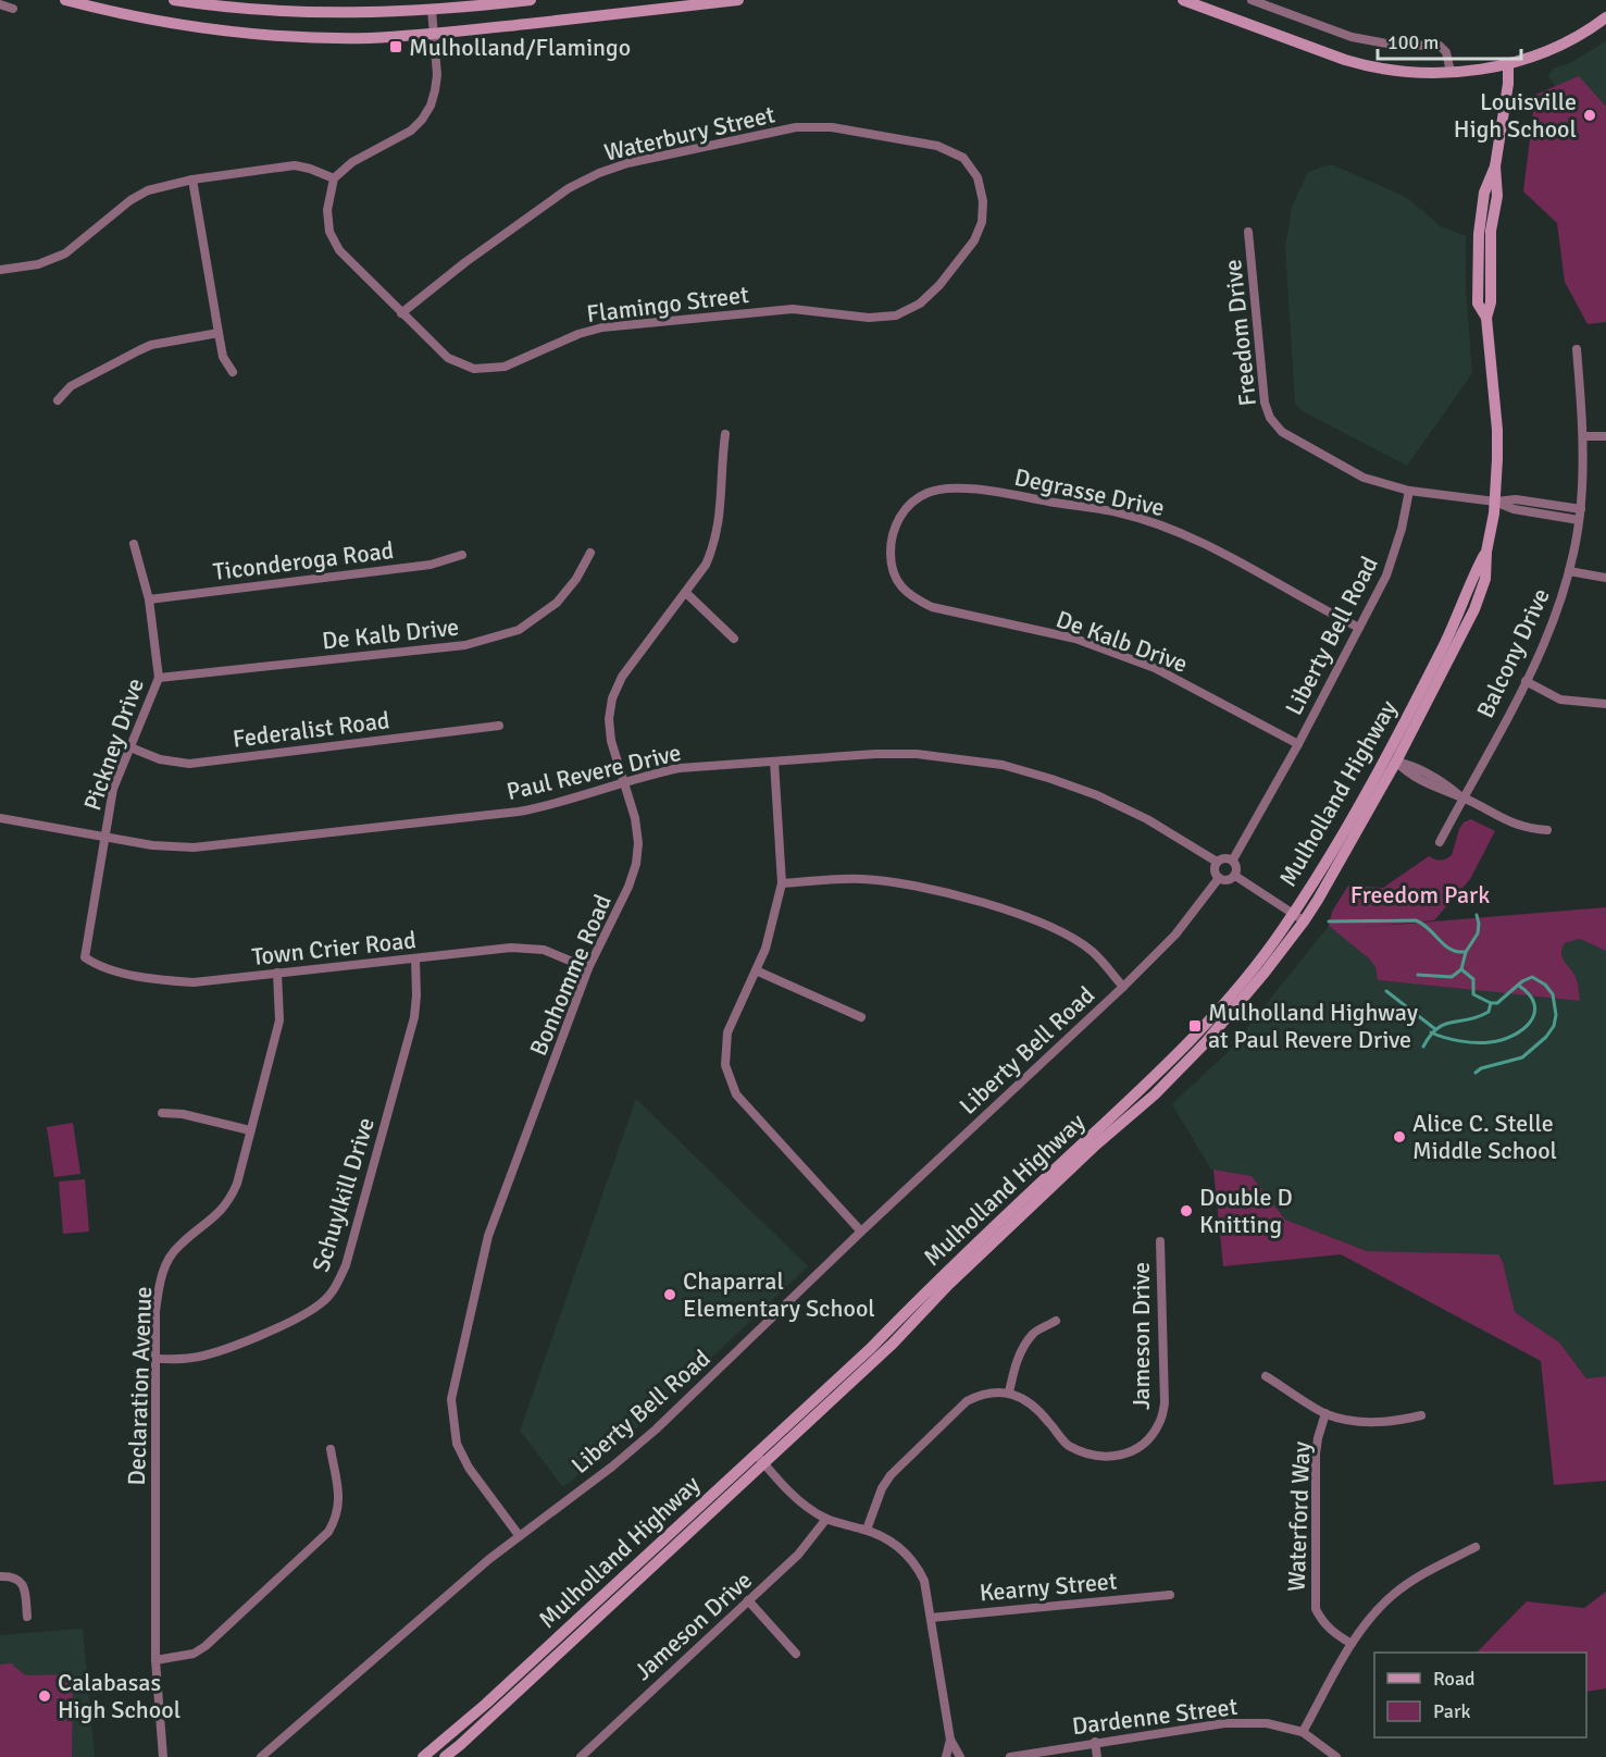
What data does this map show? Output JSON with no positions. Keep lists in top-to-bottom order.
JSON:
{
  "streets": {
    "main road": ["Mulholland Highway"],
    "street": [
      "Waterbury Street",
      "Flamingo Street",
      "Freedom Drive",
      "Degrasse Drive",
      "Ticonderoga Road",
      "De Kalb Drive",
      "Liberty Bell Road",
      "Balcony Drive",
      "Federalist Road",
      "Pickney Drive",
      "Paul Revere Drive",
      "Town Crier Road",
      "Bonhomme Road",
      "Schuylkill Drive",
      "Jameson Drive",
      "Declaration Avenue",
      "Waterford Way",
      "Kearny Street",
      "Dardenne Street"
    ]
  },
  "crossings": [
    ["Waterbury Street", "Flamingo Street"],
    ["Freedom Drive", "Liberty Bell Road"],
    ["Freedom Drive", "Balcony Drive"],
    ["Freedom Drive", "Mulholland Highway"],
    ["Degrasse Drive", "De Kalb Drive"],
    ["Degrasse Drive", "Liberty Bell Road"],
    ["Ticonderoga Road", "Pickney Drive"],
    ["De Kalb Drive", "Liberty Bell Road"],
    ["De Kalb Drive", "Pickney Drive"],
    ["Liberty Bell Road", "Paul Revere Drive"],
    ["Liberty Bell Road", "Bonhomme Road"],
    ["Federalist Road", "Pickney Drive"],
    ["Pickney Drive", "Paul Revere Drive"],
    ["Pickney Drive", "Town Crier Road"],
    ["Paul Revere Drive", "Bonhomme Road"],
    ["Town Crier Road", "Bonhomme Road"],
    ["Town Crier Road", "Schuylkill Drive"],
    ["Town Crier Road", "Declaration Avenue"],
    ["Schuylkill Drive", "Declaration Avenue"]
  ],
  "parks": ["Freedom Park"],
  "places": {
    "transit": ["Mulholland/Flamingo", "Mulholland Highway at Paul Revere Drive"],
    "other": [
      "Louisville High School",
      "Alice C. Stelle Middle School",
      "Double D Knitting",
      "Chaparral Elementary School",
      "Calabasas High School"
    ]
  },
  "legend": ["Road", "Park"],
  "scale_bar": "100 m"
}
